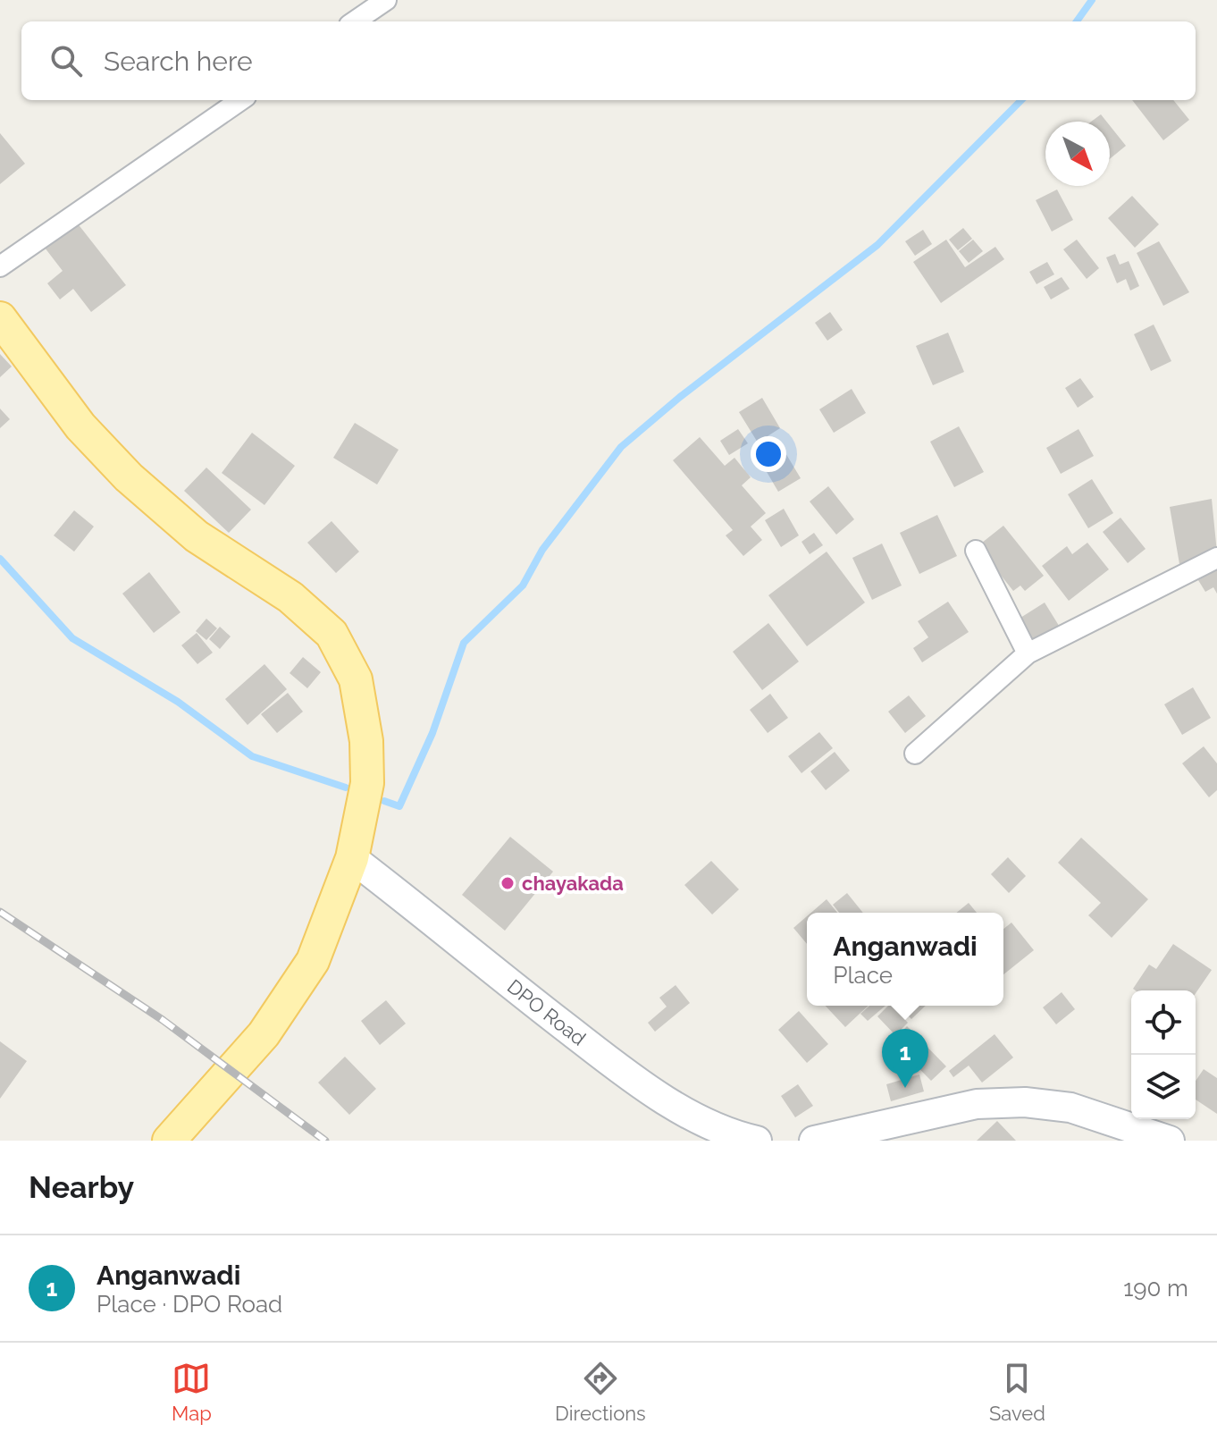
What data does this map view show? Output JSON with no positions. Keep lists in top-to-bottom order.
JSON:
{
  "streets": {
    "street": ["DPO Road"]
  },
  "places": ["chayakada"],
  "north": "bottom right",
  "page": {
    "search": "Search here",
    "popup": ["Anganwadi", "Place"],
    "pins": "1",
    "heading": "Nearby",
    "list": [
      {
        "mark": "1",
        "name": "Anganwadi",
        "note": "Place · DPO Road",
        "value": "190 m"
      }
    ],
    "nav": ["Map", "Directions", "Saved"]
  }
}
